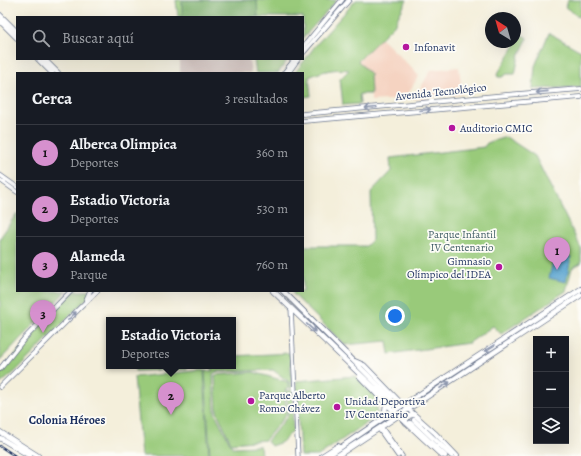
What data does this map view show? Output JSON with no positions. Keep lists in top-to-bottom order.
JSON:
{
  "streets": {
    "main road": ["Avenida Tecnológico"]
  },
  "districts": ["Colonia Héroes"],
  "parks": ["Parque Infantil IV Centenario"],
  "places": [
    "Infonavit",
    "Auditorio CMIC",
    "Gimnasio Olímpico del IDEA",
    "Parque Alberto Romo Chávez",
    "Unidad Deportiva IV Centenario"
  ],
  "north": "top left",
  "page": {
    "search": "Buscar aquí",
    "heading": ["Cerca", "3 resultados"],
    "list": [
      {
        "mark": "1",
        "name": "Alberca Olimpica",
        "note": "Deportes",
        "value": "360 m"
      },
      {
        "mark": "2",
        "name": "Estadio Victoria",
        "note": "Deportes",
        "value": "530 m"
      },
      {
        "mark": "3",
        "name": "Alameda",
        "note": "Parque",
        "value": "760 m"
      }
    ],
    "pins": ["1", "3", "2"],
    "popup": ["Estadio Victoria", "Deportes"],
    "map_buttons": ["+", "−"]
  }
}
